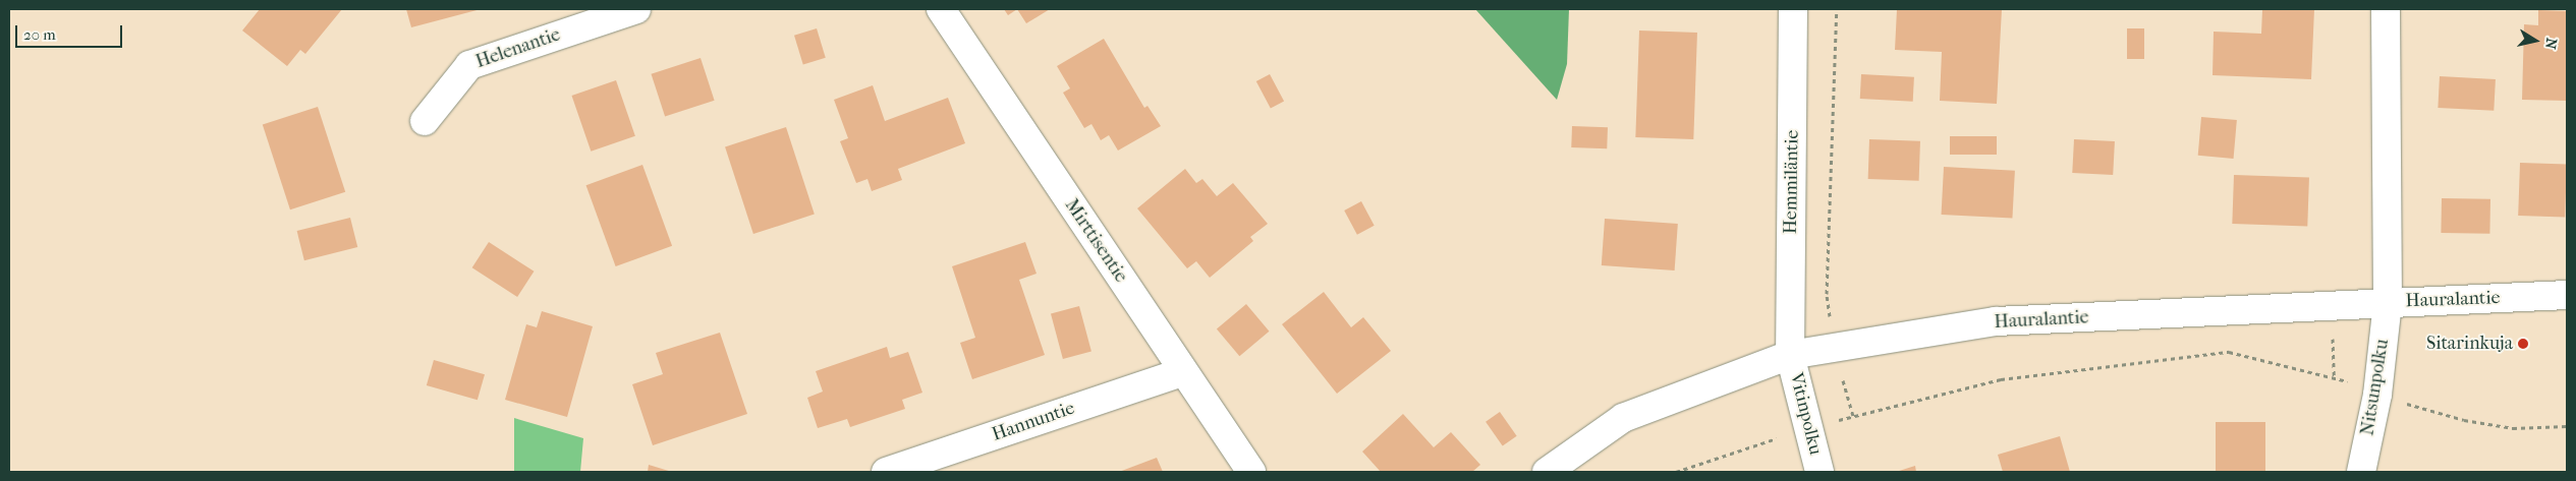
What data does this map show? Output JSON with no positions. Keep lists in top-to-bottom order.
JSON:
{
  "streets": {
    "street": [
      "Helenantie",
      "Hemmiläntie",
      "Mirttisentie",
      "Hauralantie",
      "Nitsunpolku",
      "Vitinpolku",
      "Hannuntie"
    ]
  },
  "crossings": [
    ["Hemmiläntie", "Hauralantie"],
    ["Hemmiläntie", "Vitinpolku"],
    ["Mirttisentie", "Hannuntie"],
    ["Hauralantie", "Nitsunpolku"],
    ["Hauralantie", "Vitinpolku"]
  ],
  "places": ["Sitarinkuja"],
  "scale_bar": "20 m",
  "north": "right"
}
